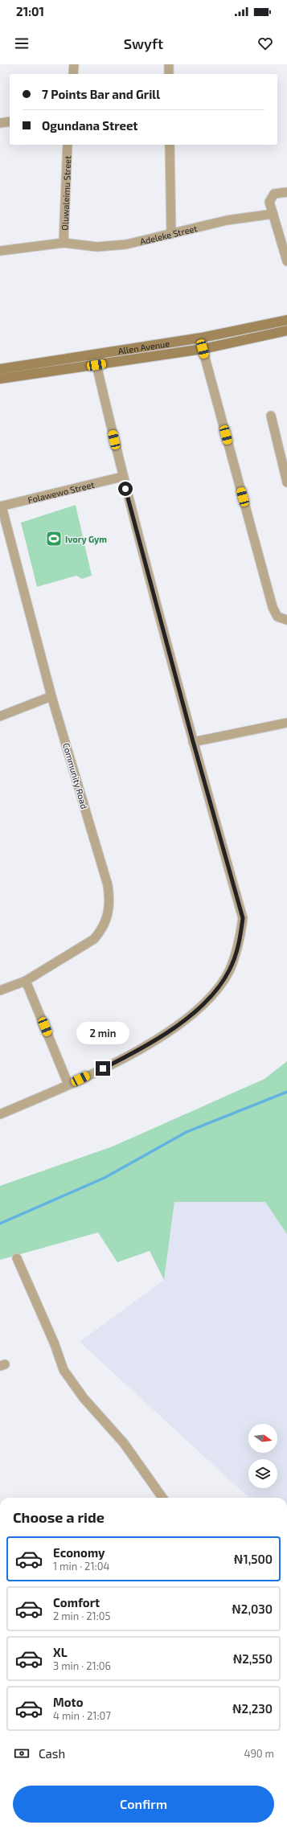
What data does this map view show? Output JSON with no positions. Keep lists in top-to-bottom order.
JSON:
{
  "streets": {
    "main road": ["Allen Avenue"],
    "street": [
      "Oluwaleimu Street",
      "Adeleke Street",
      "Folawewo Street",
      "Community Road"
    ]
  },
  "crossings": [
    ["Oluwaleimu Street", "Adeleke Street"],
    ["Folawewo Street", "Community Road"]
  ],
  "places": {
    "sports": ["Ivory Gym"]
  },
  "north": "right",
  "page": {
    "status": "21:01",
    "header": "Swyft",
    "banner": ["7 Points Bar and Grill", "Ogundana Street"],
    "bubble": "2 min",
    "heading": "Choose a ride",
    "list": [
      {
        "name": "Economy",
        "note": "1 min · 21:04",
        "value": "₦1,500"
      },
      {
        "name": "Comfort",
        "note": "2 min · 21:05",
        "value": "₦2,030"
      },
      {
        "name": "XL",
        "note": "3 min · 21:06",
        "value": "₦2,550"
      },
      {
        "name": "Moto",
        "note": "4 min · 21:07",
        "value": "₦2,230"
      }
    ],
    "pay": ["Cash", "490 m"],
    "buttons": "Confirm"
  }
}
